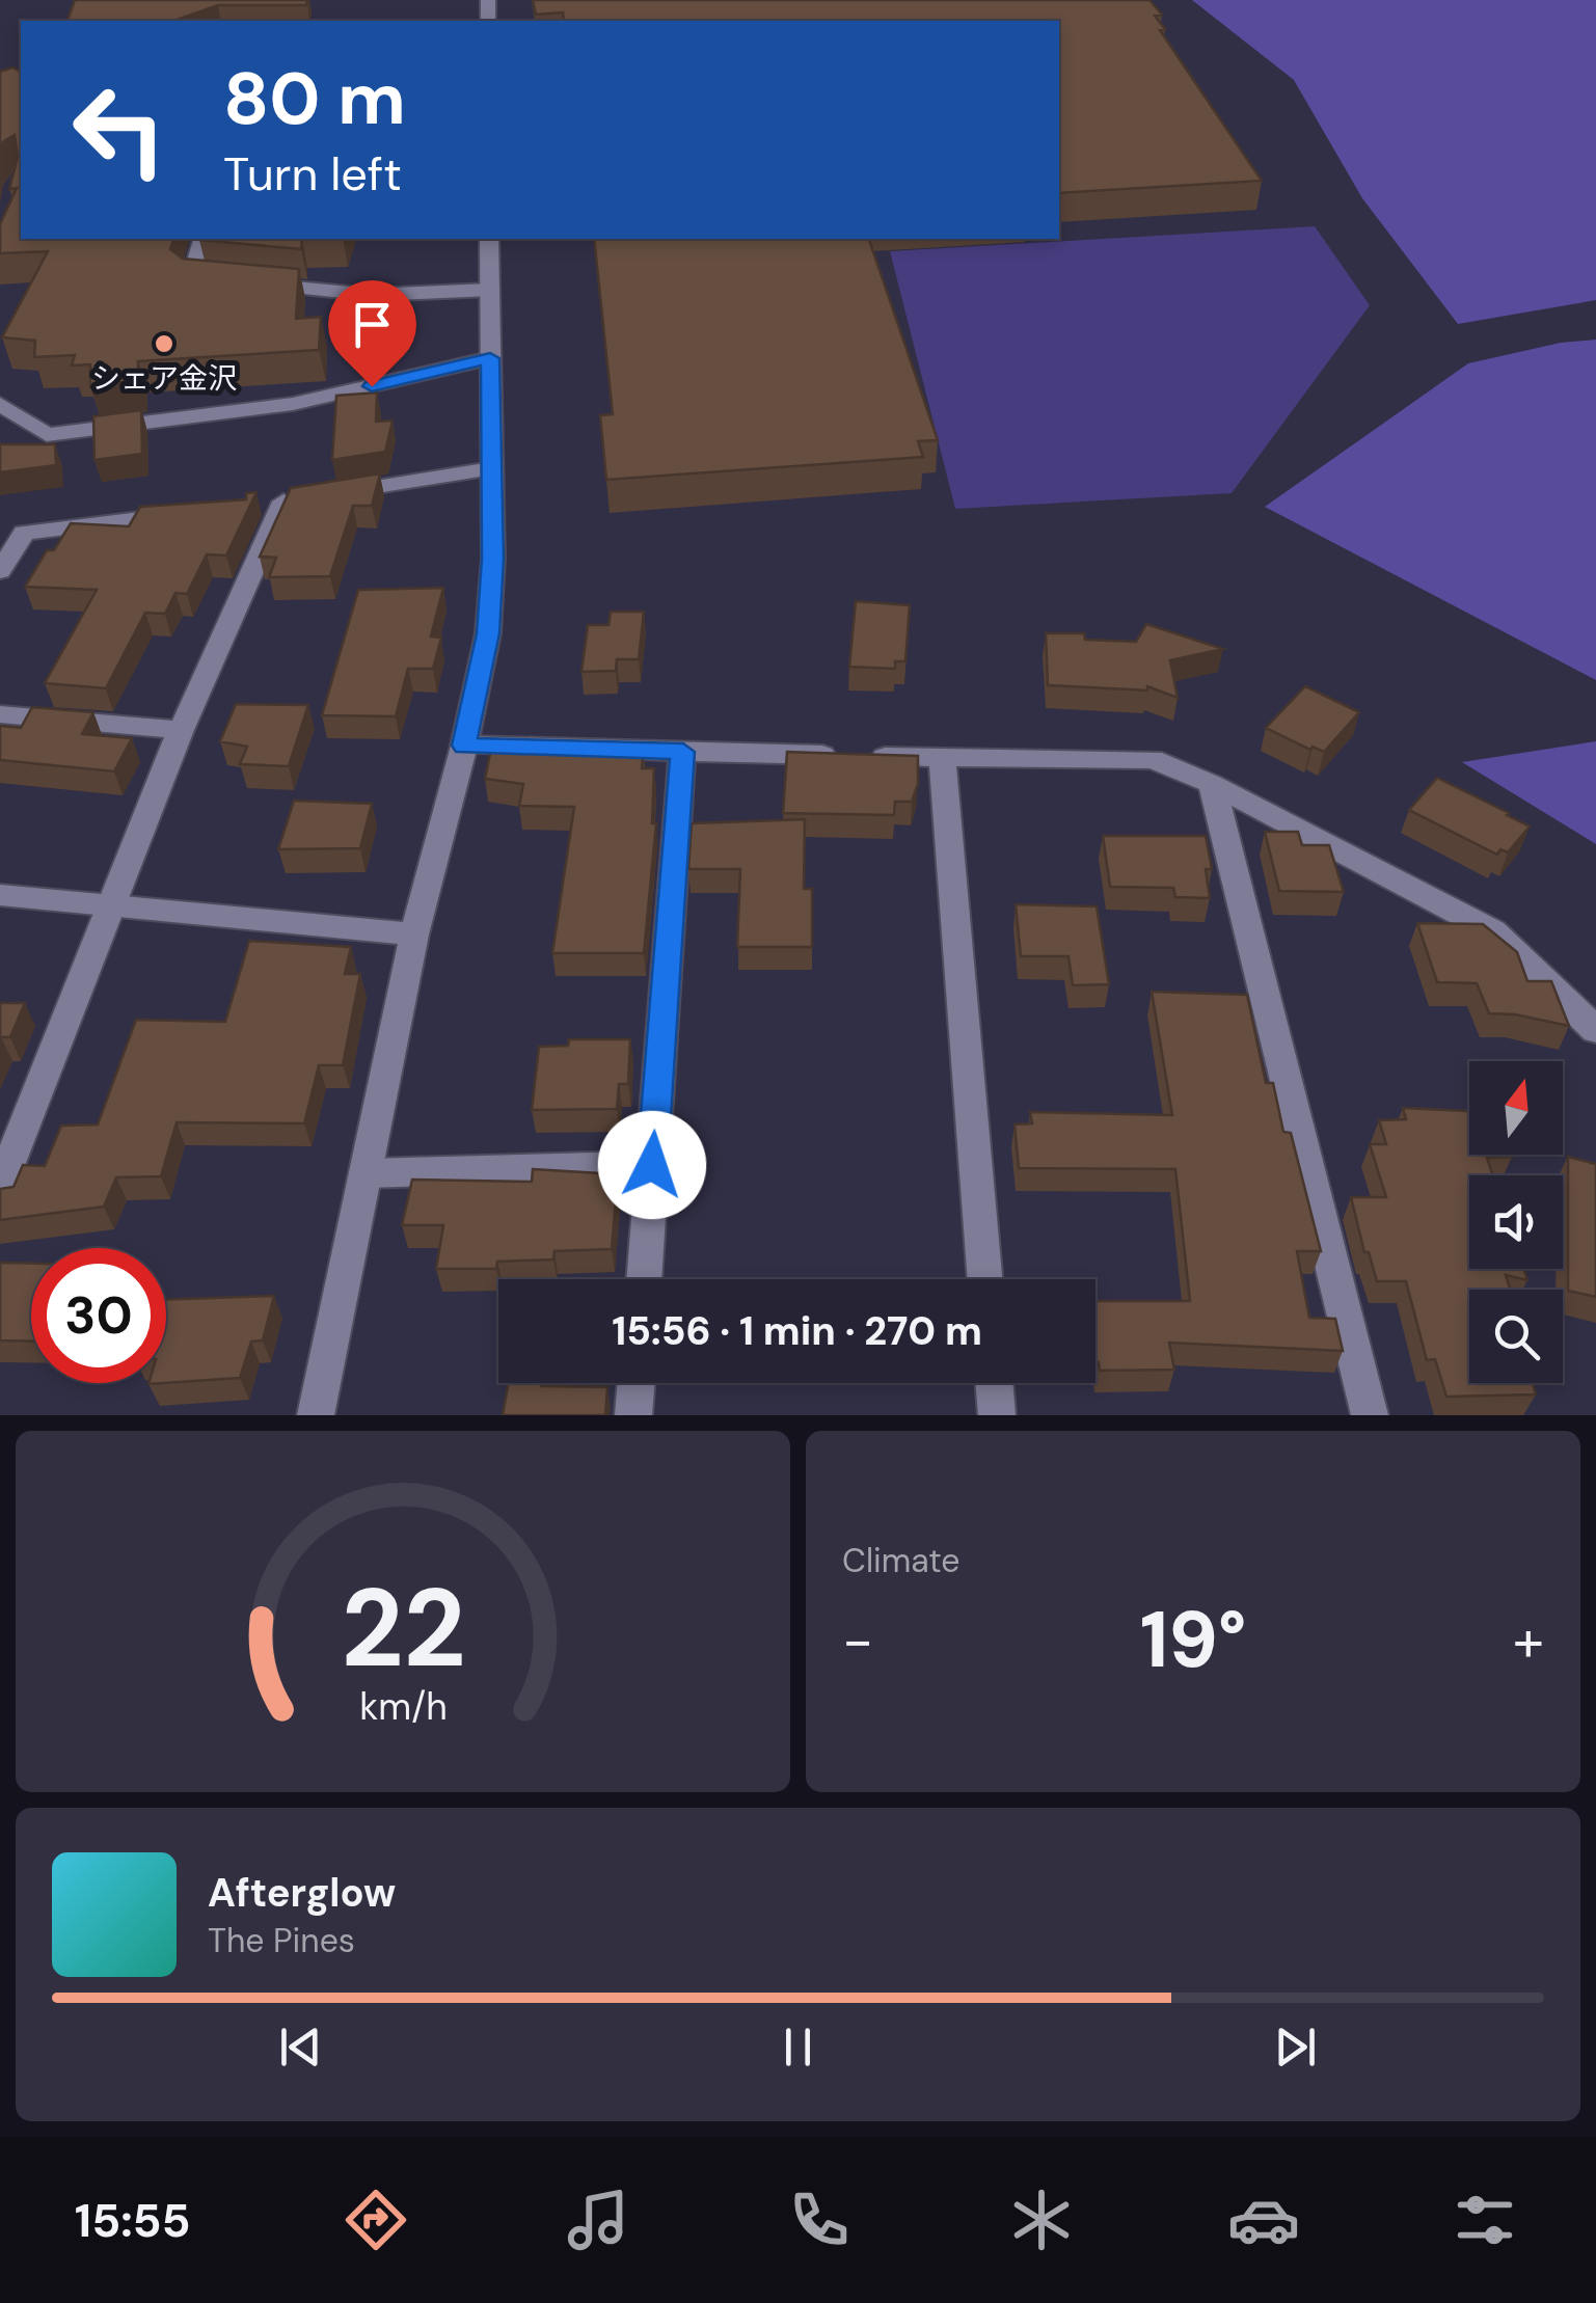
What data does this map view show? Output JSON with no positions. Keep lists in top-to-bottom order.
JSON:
{
  "places": ["シェア金沢"],
  "north": "top",
  "page": {
    "turn": ["80 m", "Turn left"],
    "limit": "30",
    "trip": "15:56 · 1 min · 270 m",
    "tile": "Climate",
    "heat": ["−", "19°", "+"],
    "song": ["Afterglow", "The Pines"],
    "tabs": "15:55",
    "gauge": ["22", "km/h"]
  }
}
